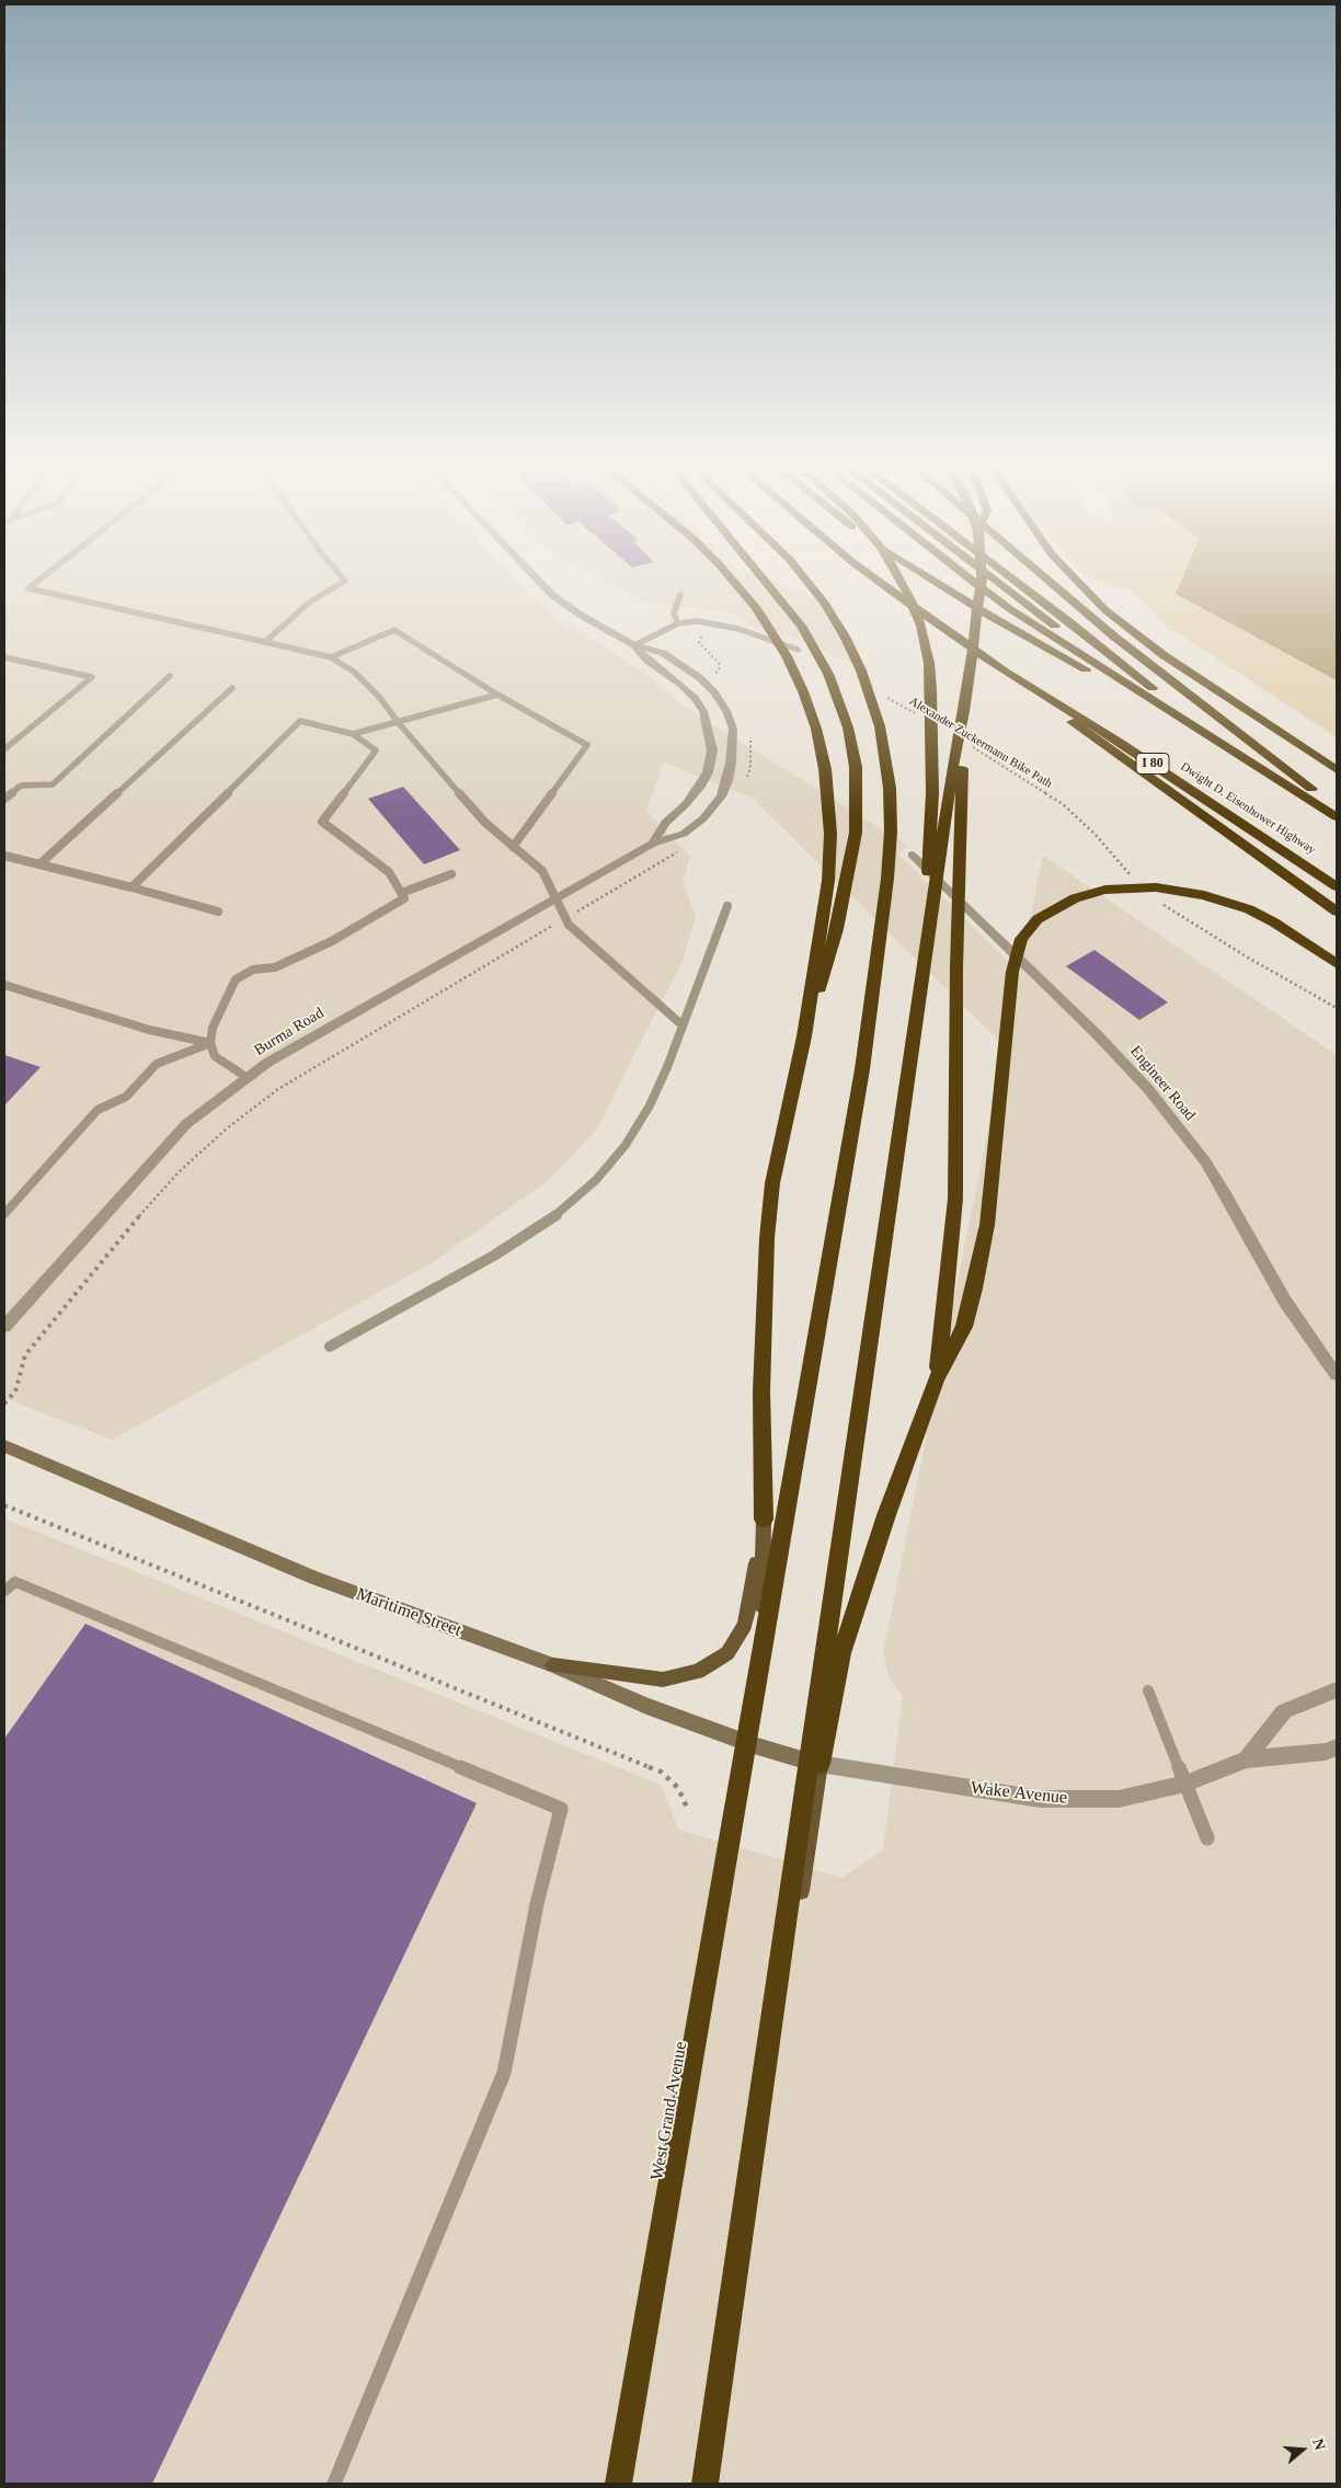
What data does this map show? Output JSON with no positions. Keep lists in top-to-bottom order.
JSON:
{
  "streets": {
    "highway": ["I 80", "Dwight D. Eisenhower Highway"],
    "main road": ["Maritime Street", "West Grand Avenue"],
    "street": ["Burma Road", "Engineer Road", "Wake Avenue"],
    "path": ["Alexander Zuckermann Bike Path"]
  },
  "crossings": [
    ["Maritime Street", "Wake Avenue"],
    ["Maritime Street", "West Grand Avenue"]
  ],
  "north": "right"
}
